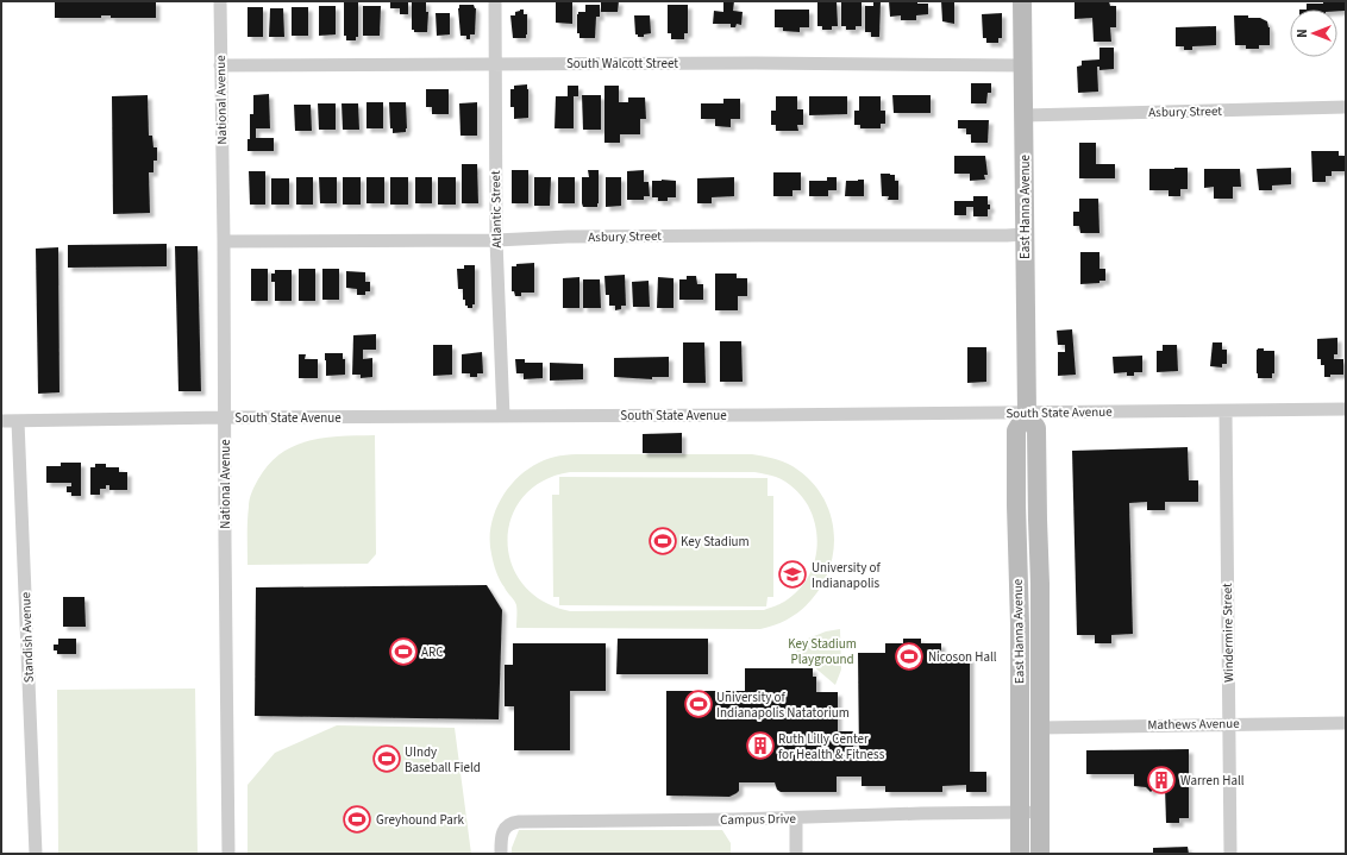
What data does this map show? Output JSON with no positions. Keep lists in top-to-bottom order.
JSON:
{
  "streets": {
    "main road": ["East Hanna Avenue"],
    "street": [
      "South Walcott Street",
      "National Avenue",
      "Asbury Street",
      "Atlantic Street",
      "South State Avenue",
      "Windermire Street",
      "Standish Avenue",
      "Mathews Avenue",
      "Campus Drive"
    ]
  },
  "crossings": [
    ["South Walcott Street", "National Avenue"],
    ["South Walcott Street", "East Hanna Avenue"],
    ["South Walcott Street", "Atlantic Street"],
    ["National Avenue", "Asbury Street"],
    ["National Avenue", "South State Avenue"],
    ["Asbury Street", "East Hanna Avenue"],
    ["Asbury Street", "Atlantic Street"],
    ["East Hanna Avenue", "South State Avenue"],
    ["East Hanna Avenue", "Mathews Avenue"],
    ["East Hanna Avenue", "Campus Drive"],
    ["Atlantic Street", "South State Avenue"],
    ["South State Avenue", "Windermire Street"],
    ["South State Avenue", "Standish Avenue"],
    ["Windermire Street", "Mathews Avenue"]
  ],
  "parks": ["Key Stadium Playground"],
  "places": {
    "sports": [
      "Key Stadium",
      "ARC",
      "Nicoson Hall",
      "University of Indianapolis Natatorium",
      "UIndy Baseball Field",
      "Greyhound Park"
    ],
    "school or university": ["University of Indianapolis"],
    "building": ["Ruth Lilly Center for Health & Fitness", "Warren Hall"]
  },
  "north": "left"
}
